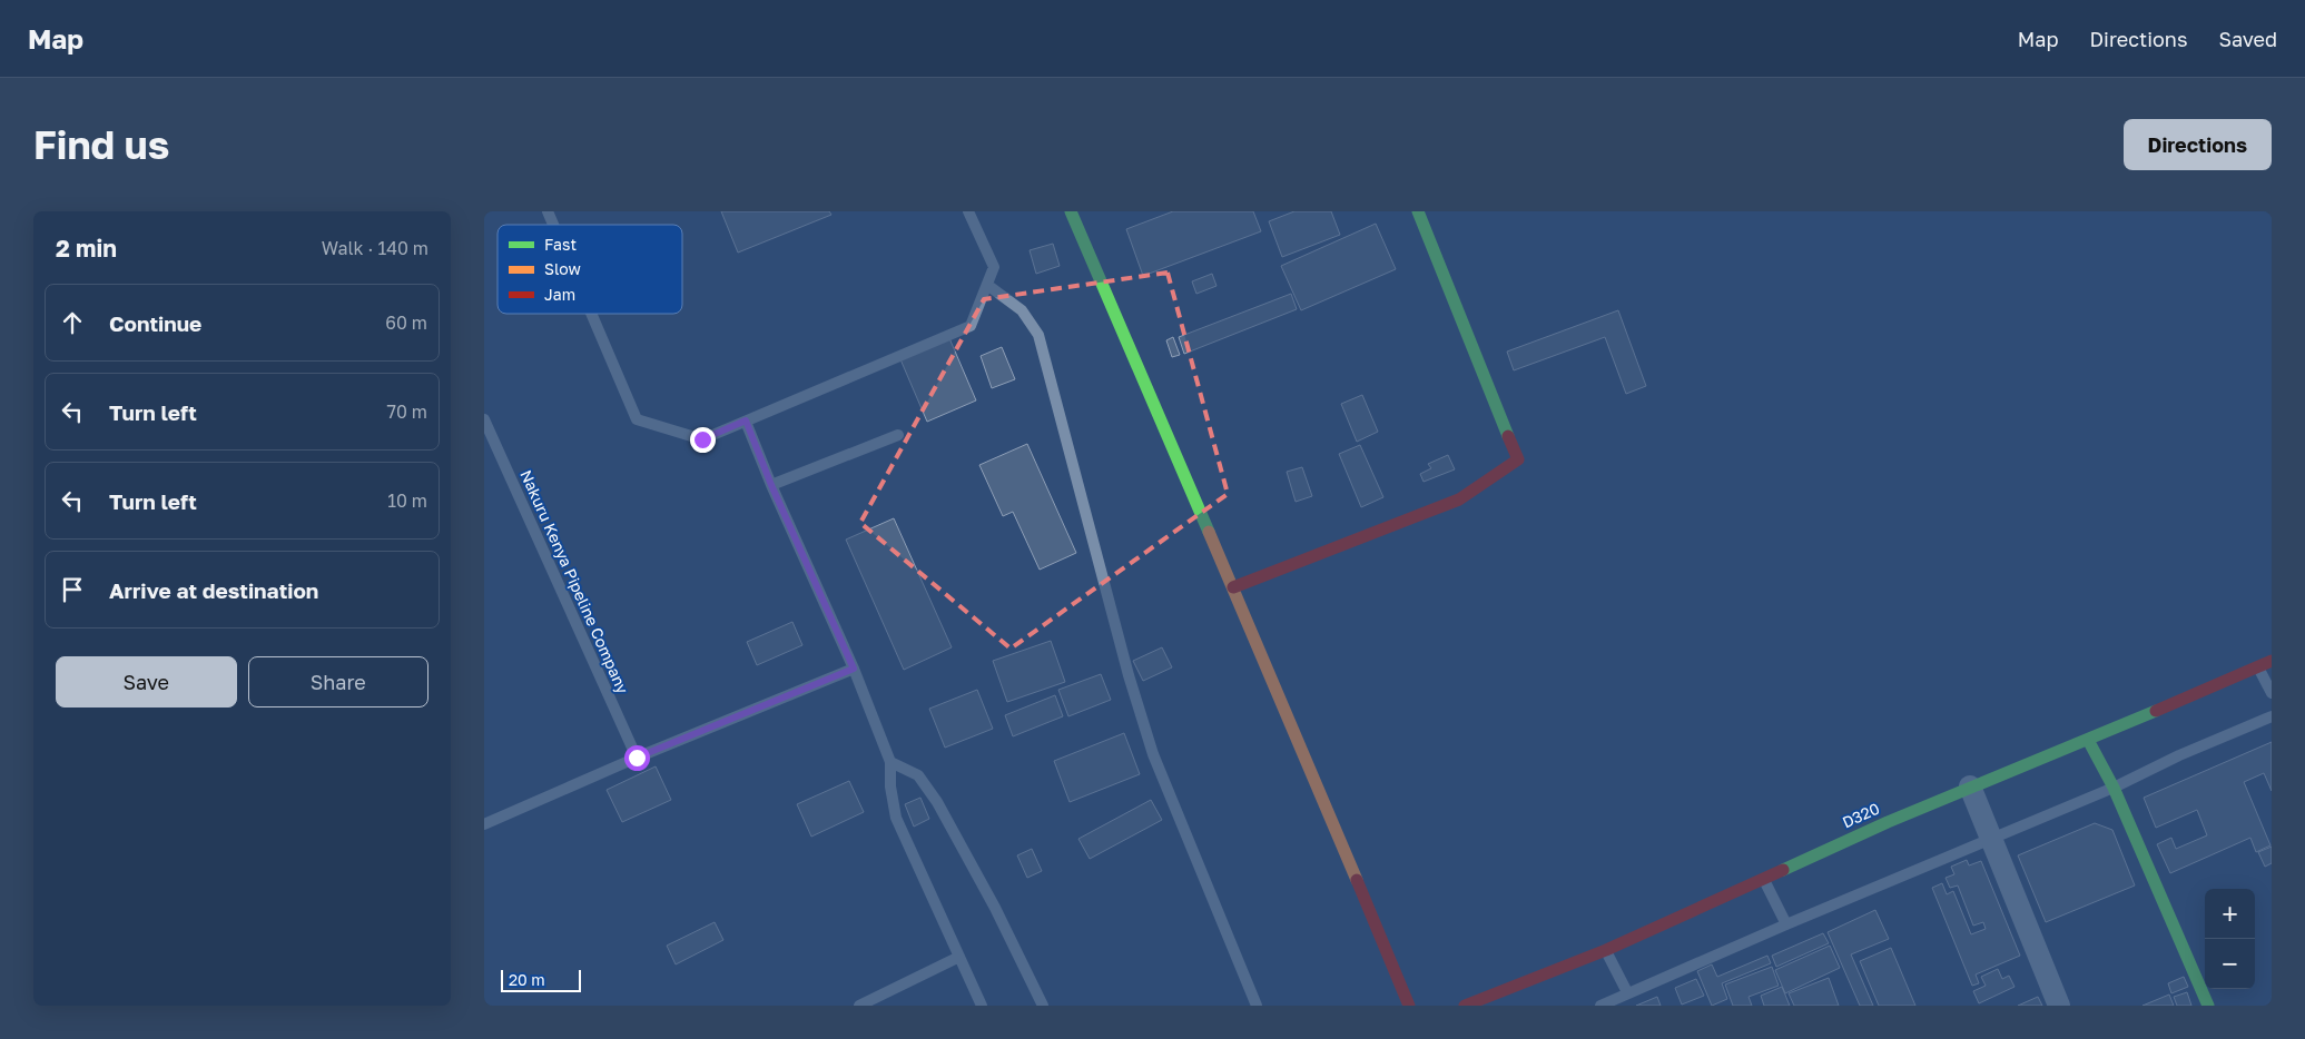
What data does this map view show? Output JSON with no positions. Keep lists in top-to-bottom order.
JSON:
{
  "streets": {
    "street": ["D320"],
    "lane": ["Nakuru Kenya Pipeline Company"]
  },
  "legend": ["Fast", "Slow", "Jam"],
  "scale_bar": "20 m",
  "page": {
    "header": "Map",
    "nav": ["Map", "Directions", "Saved"],
    "buttons": [
      "Directions",
      ["Save", "Share"]
    ],
    "title": "Find us",
    "heading": ["2 min", "Walk · 140 m"],
    "list": [
      ["Continue", "60 m"],
      ["Turn left", "70 m"],
      ["Turn left", "10 m"],
      "Arrive at destination"
    ],
    "map_buttons": ["+", "−"],
    "scale": "20 m"
  }
}
